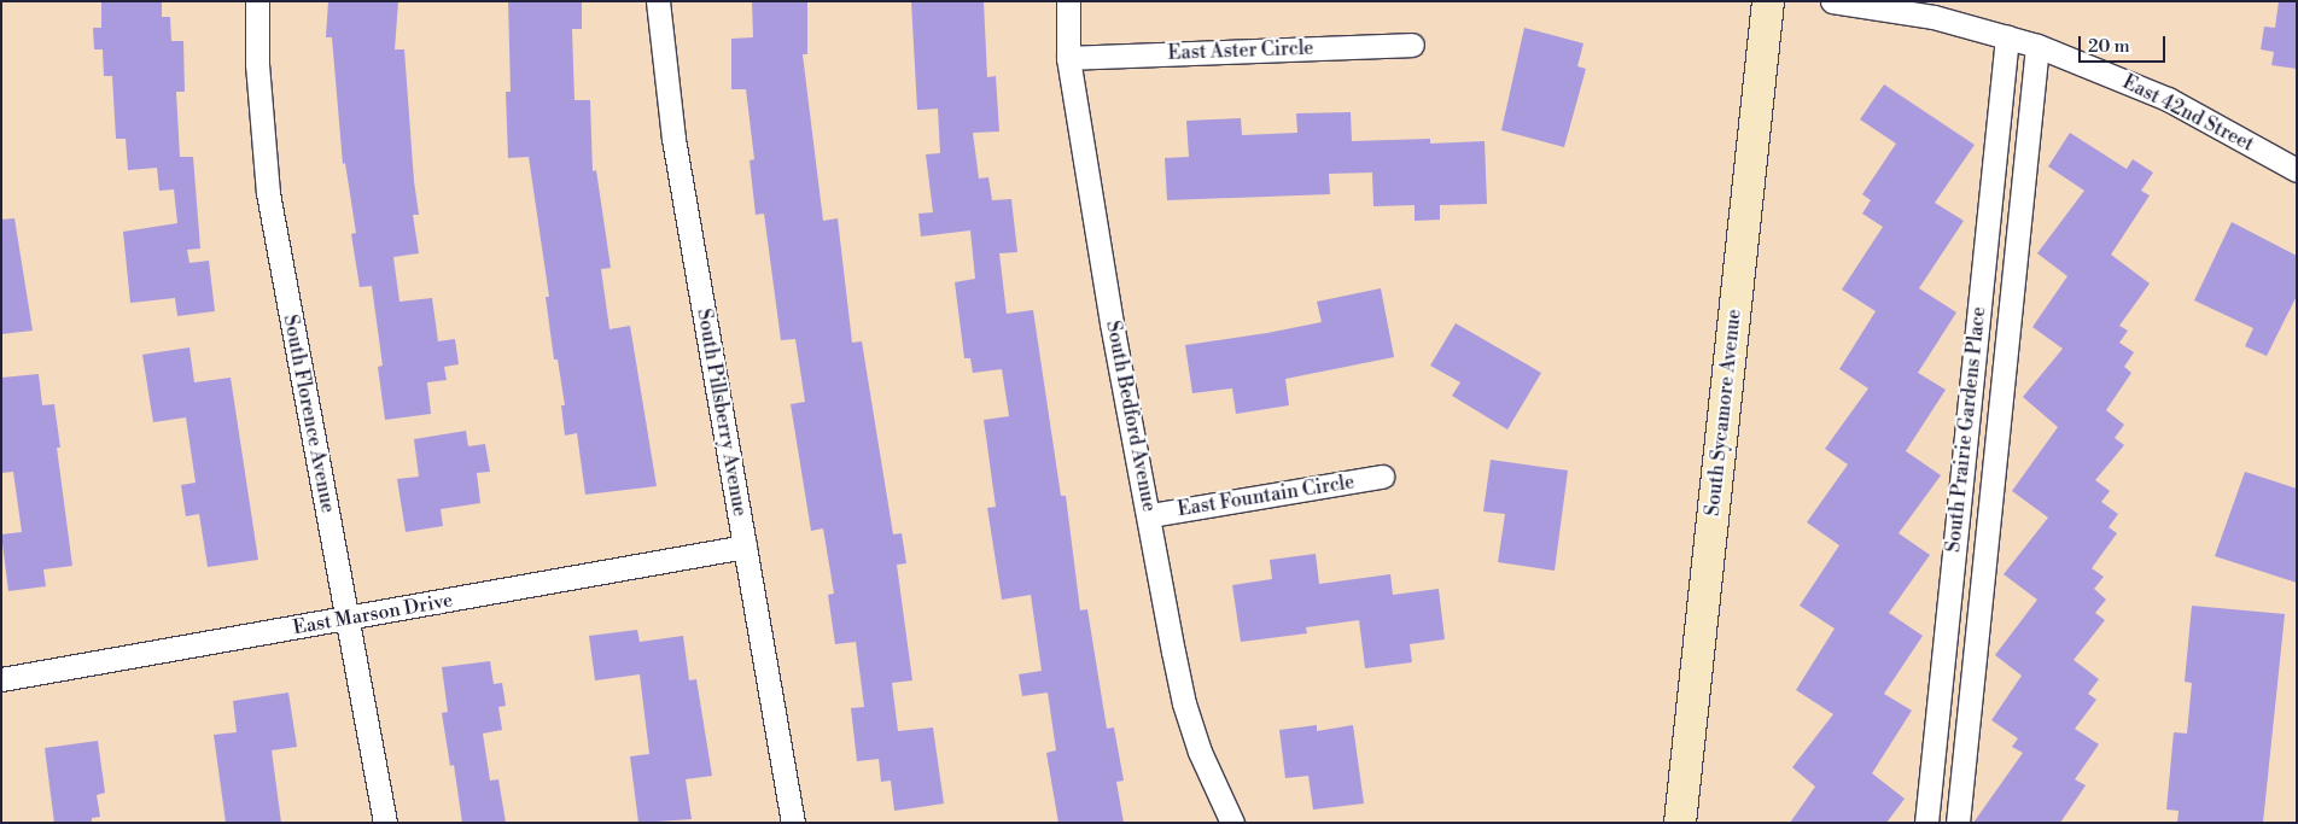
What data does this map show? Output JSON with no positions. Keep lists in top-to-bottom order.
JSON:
{
  "streets": {
    "main road": ["South Sycamore Avenue"],
    "street": [
      "East Aster Circle",
      "East 42nd Street",
      "South Pillsberry Avenue",
      "South Florence Avenue",
      "South Bedford Avenue",
      "South Prairie Gardens Place",
      "East Fountain Circle",
      "East Marson Drive"
    ]
  },
  "crossings": [
    ["East Aster Circle", "South Bedford Avenue"],
    ["East 42nd Street", "South Prairie Gardens Place"],
    ["South Pillsberry Avenue", "East Marson Drive"],
    ["South Florence Avenue", "East Marson Drive"],
    ["South Bedford Avenue", "East Fountain Circle"]
  ],
  "scale_bar": "20 m"
}
